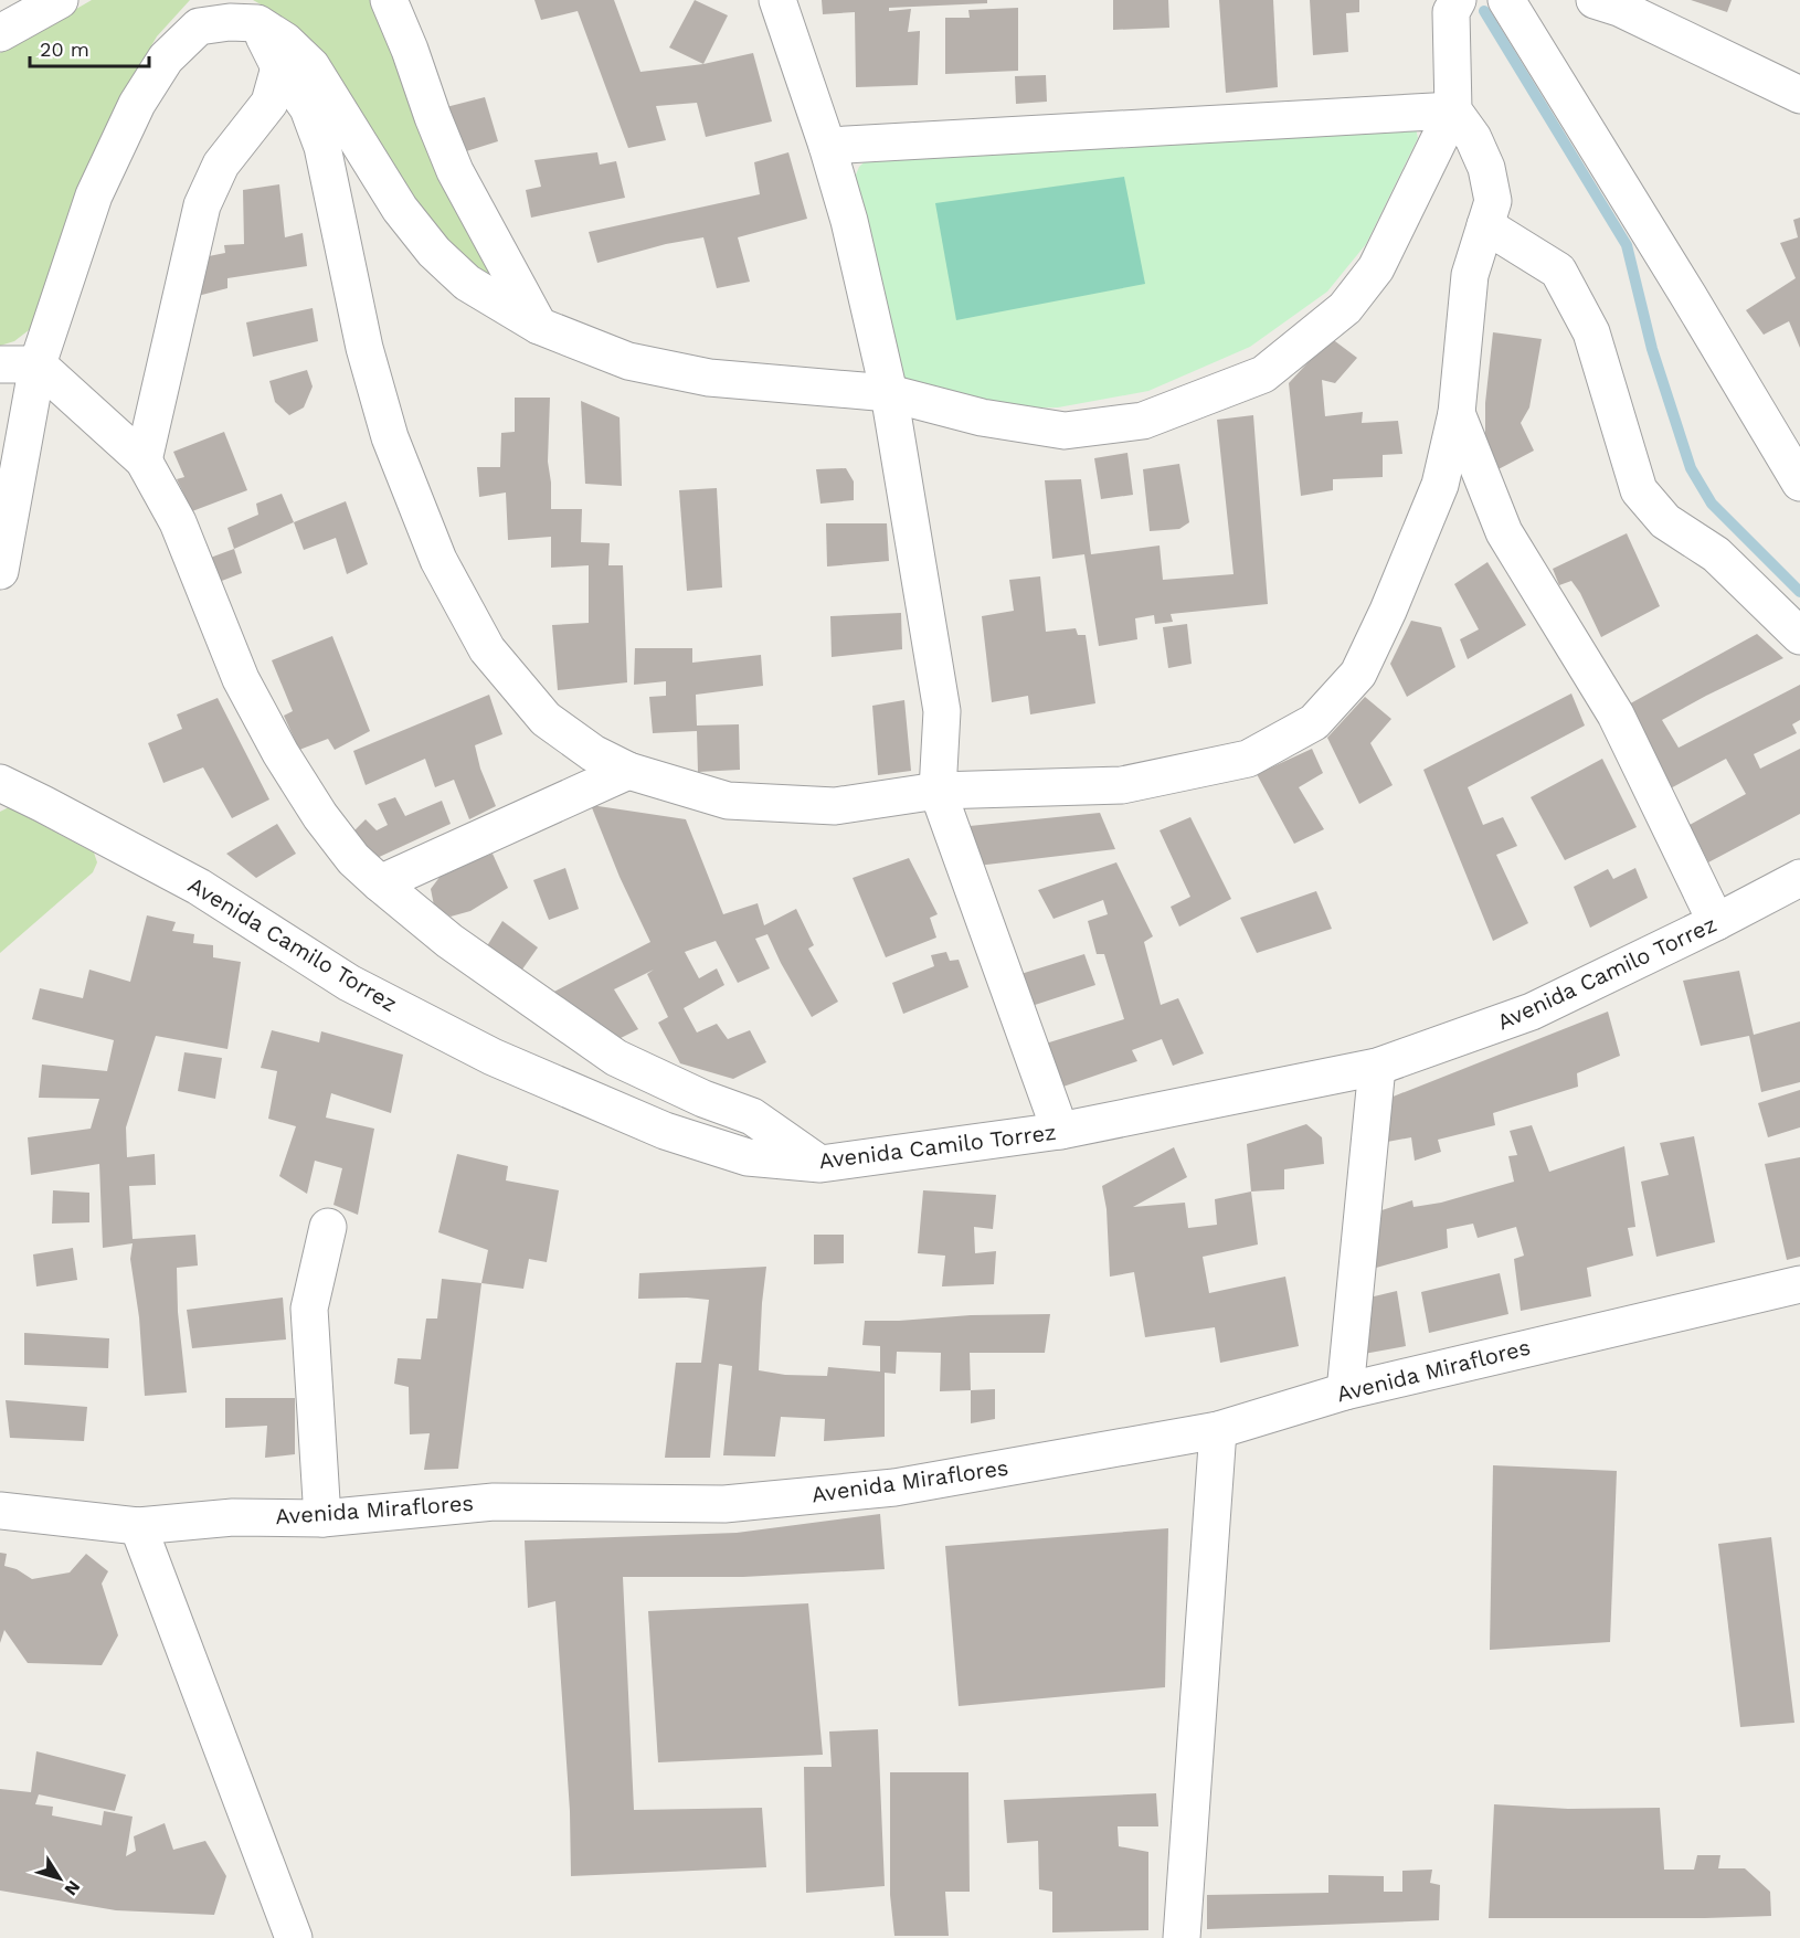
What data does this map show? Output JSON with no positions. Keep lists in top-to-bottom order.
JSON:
{
  "streets": {
    "street": ["Avenida Camilo Torrez", "Avenida Miraflores"]
  },
  "scale_bar": "20 m",
  "north": "bottom right"
}
